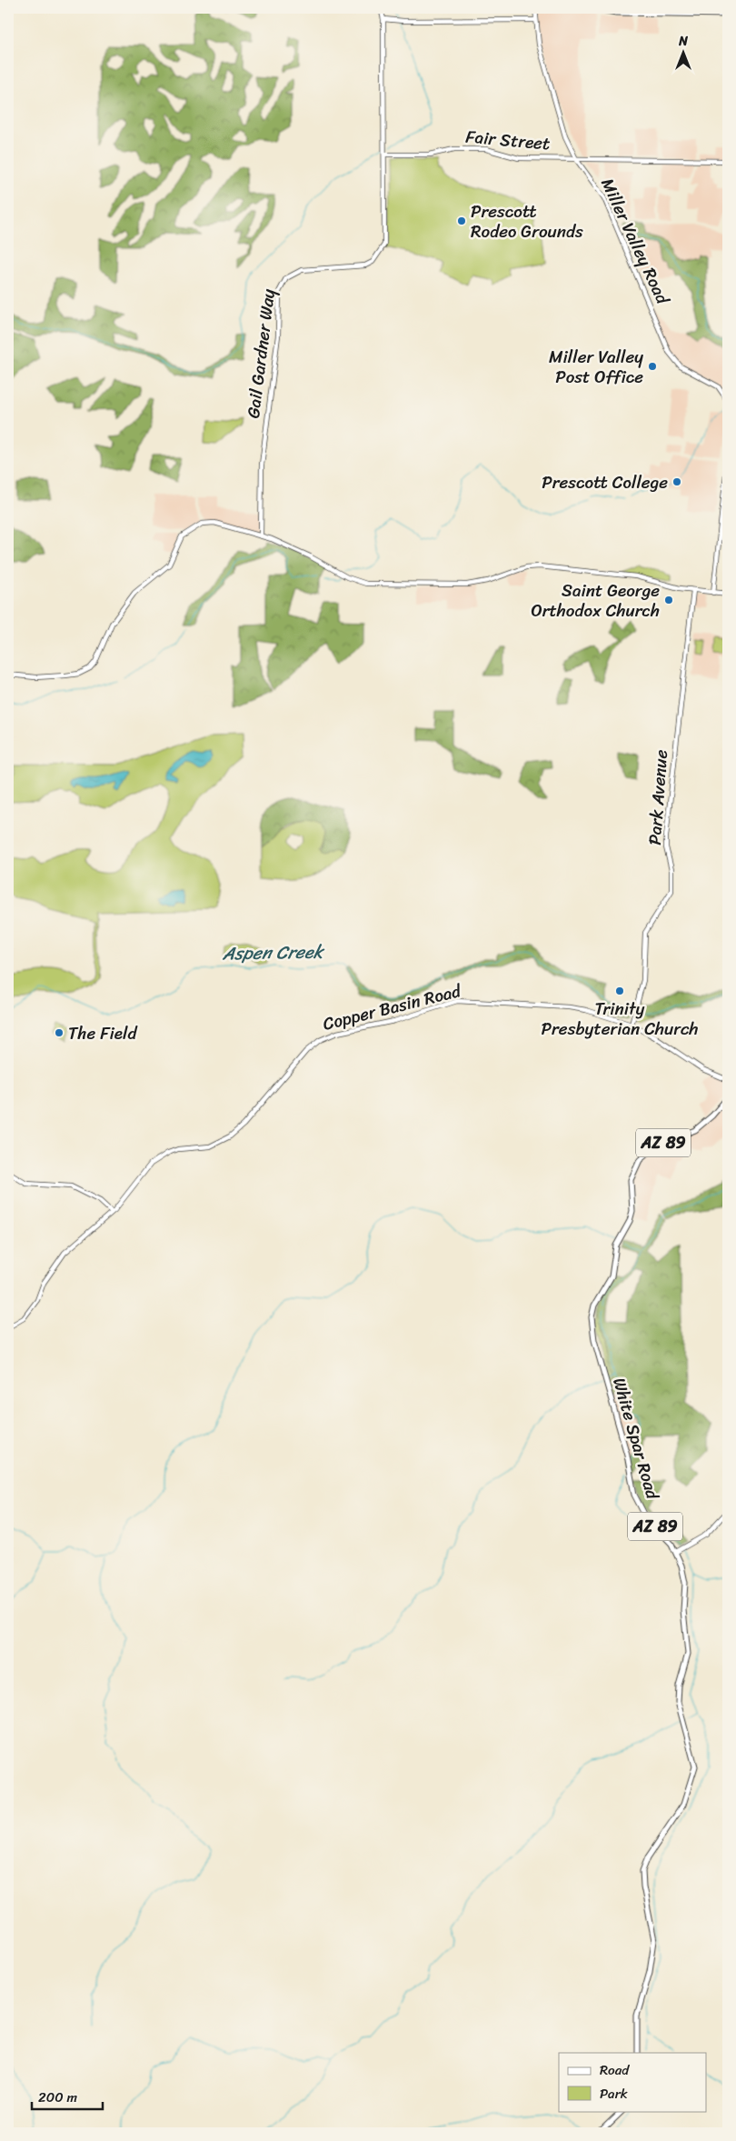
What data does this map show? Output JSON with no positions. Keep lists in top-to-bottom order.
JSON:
{
  "streets": {
    "main road": ["AZ 89", "White Spar Road"],
    "street": [
      "Fair Street",
      "Miller Valley Road",
      "Gail Gardner Way",
      "Park Avenue",
      "Copper Basin Road"
    ]
  },
  "crossings": [
    ["Fair Street", "Miller Valley Road"],
    ["Fair Street", "Gail Gardner Way"],
    ["Park Avenue", "Copper Basin Road"]
  ],
  "water": ["Aspen Creek"],
  "places": [
    "Prescott Rodeo Grounds",
    "Miller Valley Post Office",
    "Prescott College",
    "Saint George Orthodox Church",
    "Trinity Presbyterian Church",
    "The Field"
  ],
  "legend": ["Road", "Park"],
  "scale_bar": "200 m",
  "north": "top"
}
